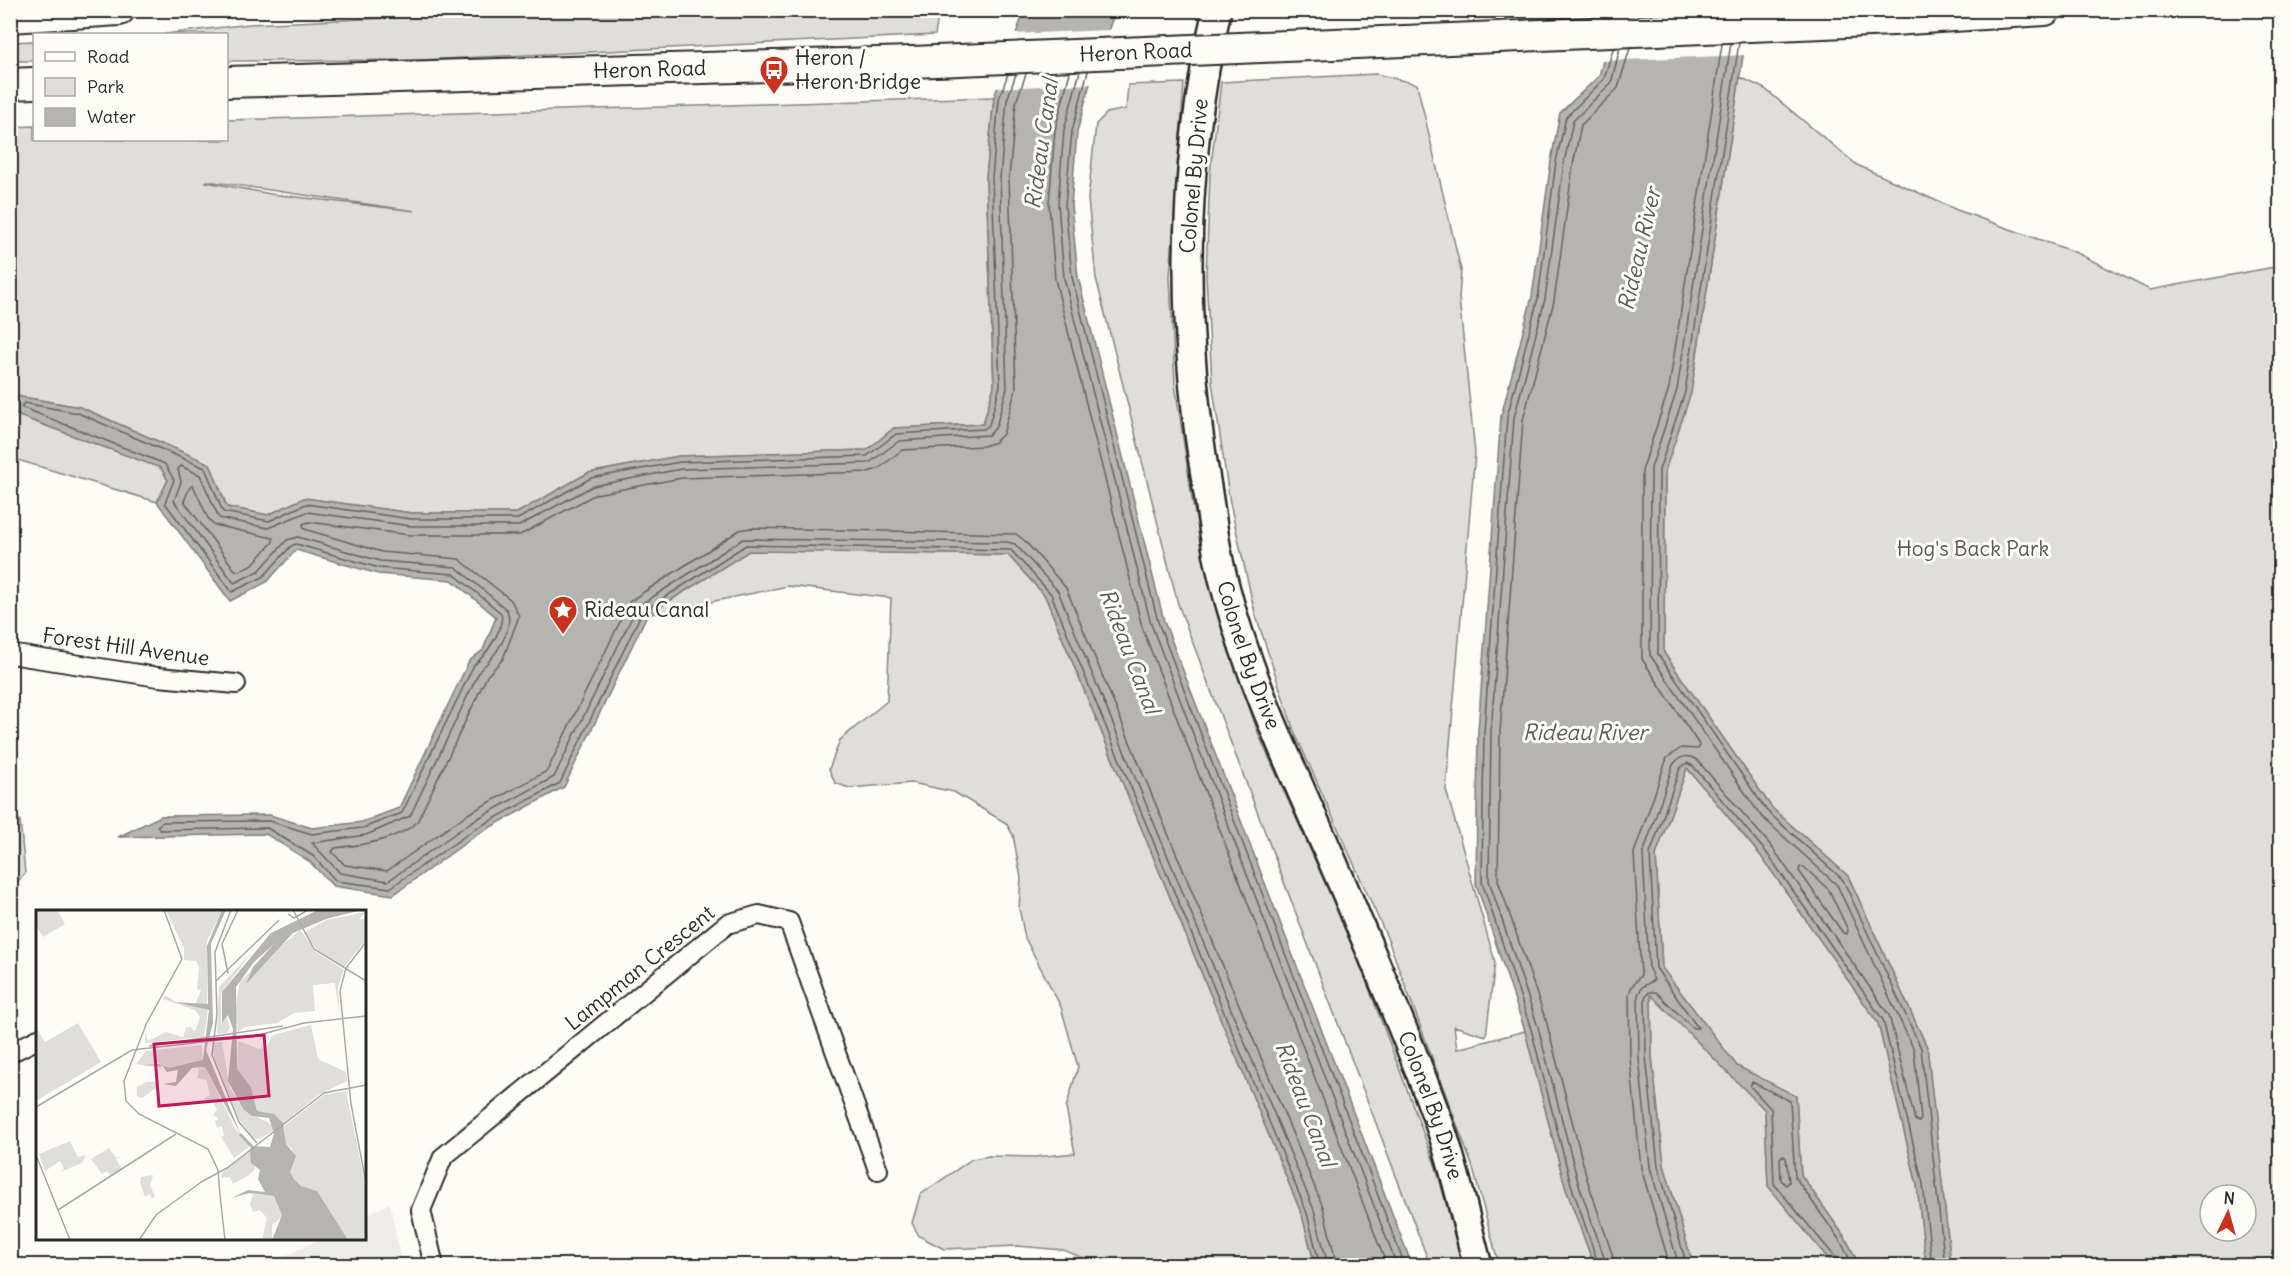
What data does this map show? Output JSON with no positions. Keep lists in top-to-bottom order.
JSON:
{
  "streets": {
    "main road": ["Heron Road", "Colonel By Drive"],
    "street": ["Forest Hill Avenue", "Lampman Crescent"]
  },
  "water": ["Rideau Canal", "Rideau River"],
  "parks": ["Hog's Back Park"],
  "places": {
    "bus stop": ["Heron / Heron Bridge"],
    "place": ["Rideau Canal"]
  },
  "legend": ["Road", "Park", "Water"],
  "north": "top"
}
